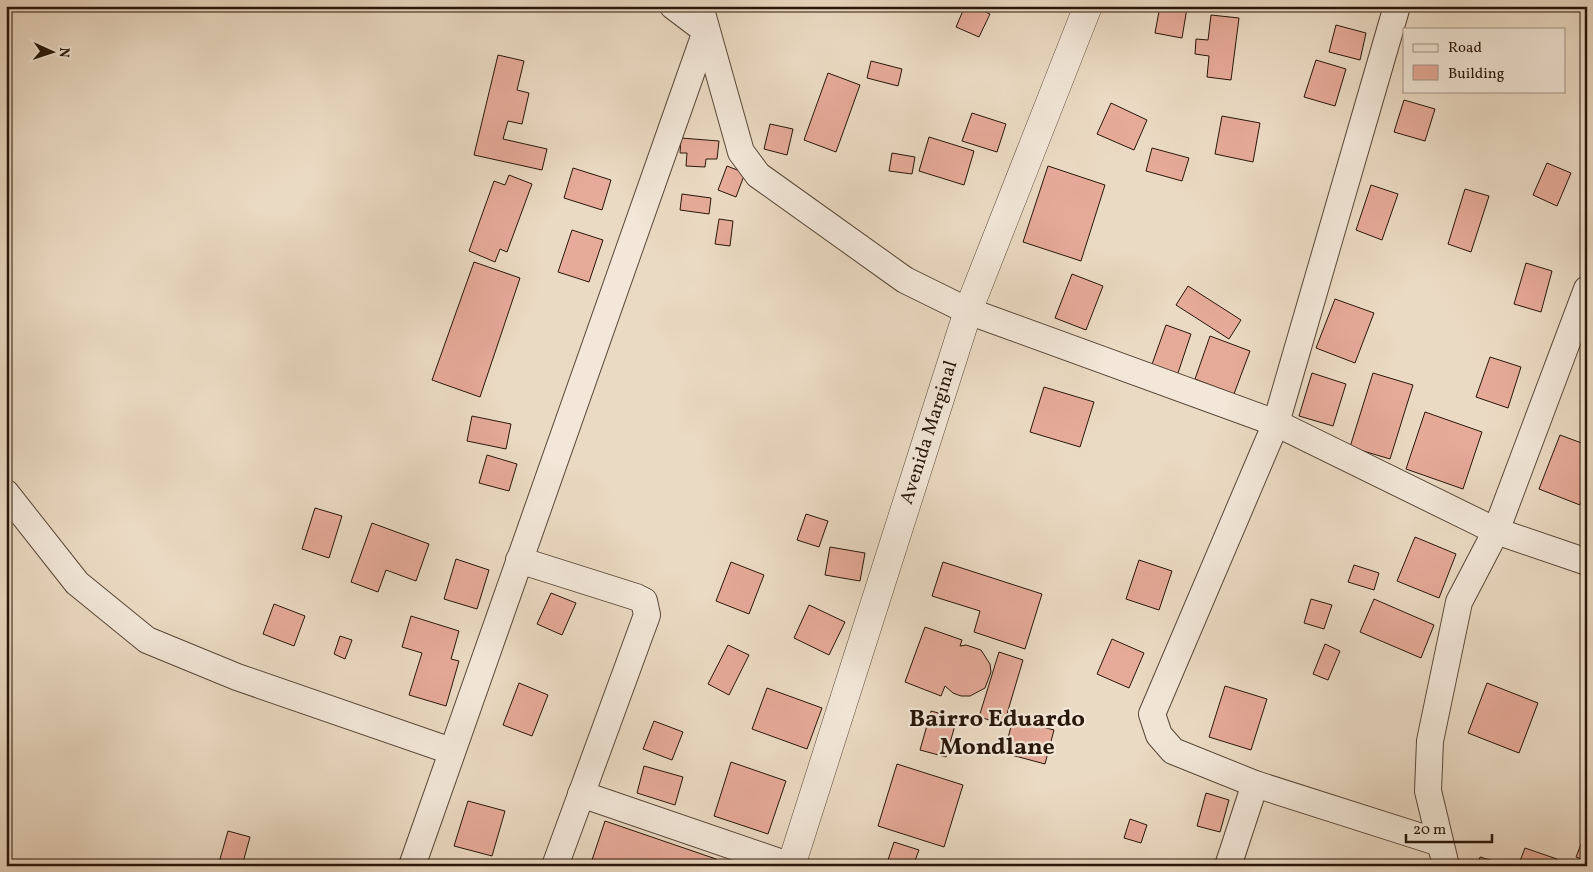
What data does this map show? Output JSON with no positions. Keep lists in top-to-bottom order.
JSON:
{
  "streets": {
    "street": ["Avenida Marginal"]
  },
  "districts": ["Bairro Eduardo Mondlane"],
  "legend": ["Road", "Building"],
  "scale_bar": "20 m",
  "north": "right"
}
